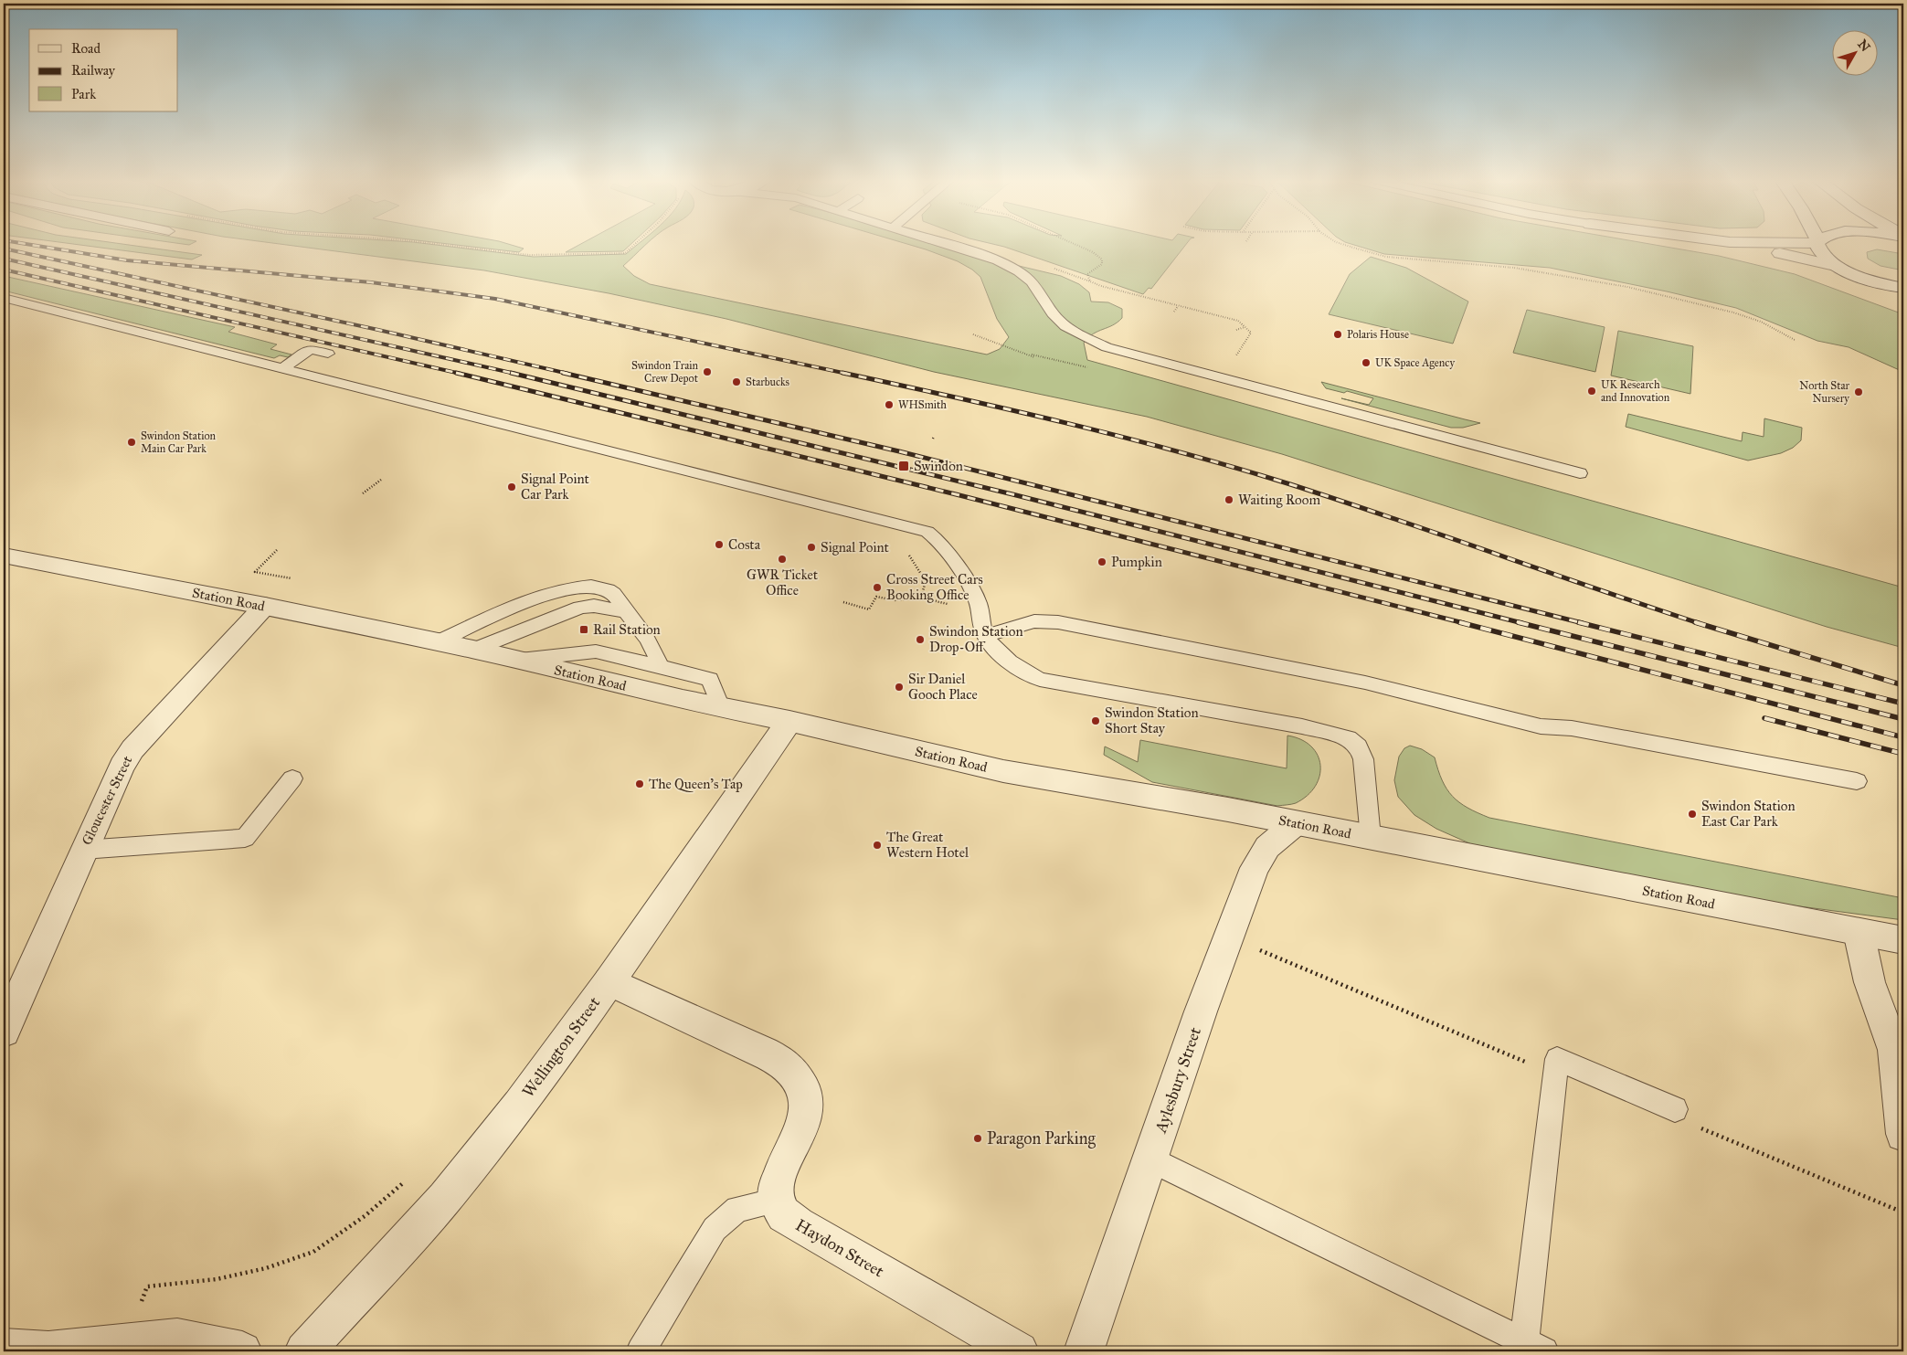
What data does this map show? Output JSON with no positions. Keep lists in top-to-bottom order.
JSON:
{
  "streets": {
    "street": [
      "Station Road",
      "Gloucester Street",
      "Wellington Street",
      "Aylesbury Street",
      "Haydon Street"
    ]
  },
  "crossings": [
    ["Station Road", "Gloucester Street"],
    ["Station Road", "Wellington Street"],
    ["Station Road", "Aylesbury Street"]
  ],
  "places": {
    "other": [
      "Polaris House",
      "UK Space Agency",
      "Swindon Train Crew Depot",
      "Starbucks",
      "UK Research and Innovation",
      "North Star Nursery",
      "WHSmith",
      "Swindon Station Main Car Park",
      "Signal Point Car Park",
      "Waiting Room",
      "Costa",
      "Signal Point",
      "GWR Ticket Office",
      "Pumpkin",
      "Cross Street Cars Booking Office",
      "Swindon Station Drop-Off",
      "Sir Daniel Gooch Place",
      "Swindon Station Short Stay",
      "The Queen's Tap",
      "Swindon Station East Car Park",
      "The Great Western Hotel",
      "Paragon Parking"
    ],
    "transit": ["Swindon", "Rail Station"]
  },
  "legend": ["Road", "Railway", "Park"],
  "north": "top right"
}
